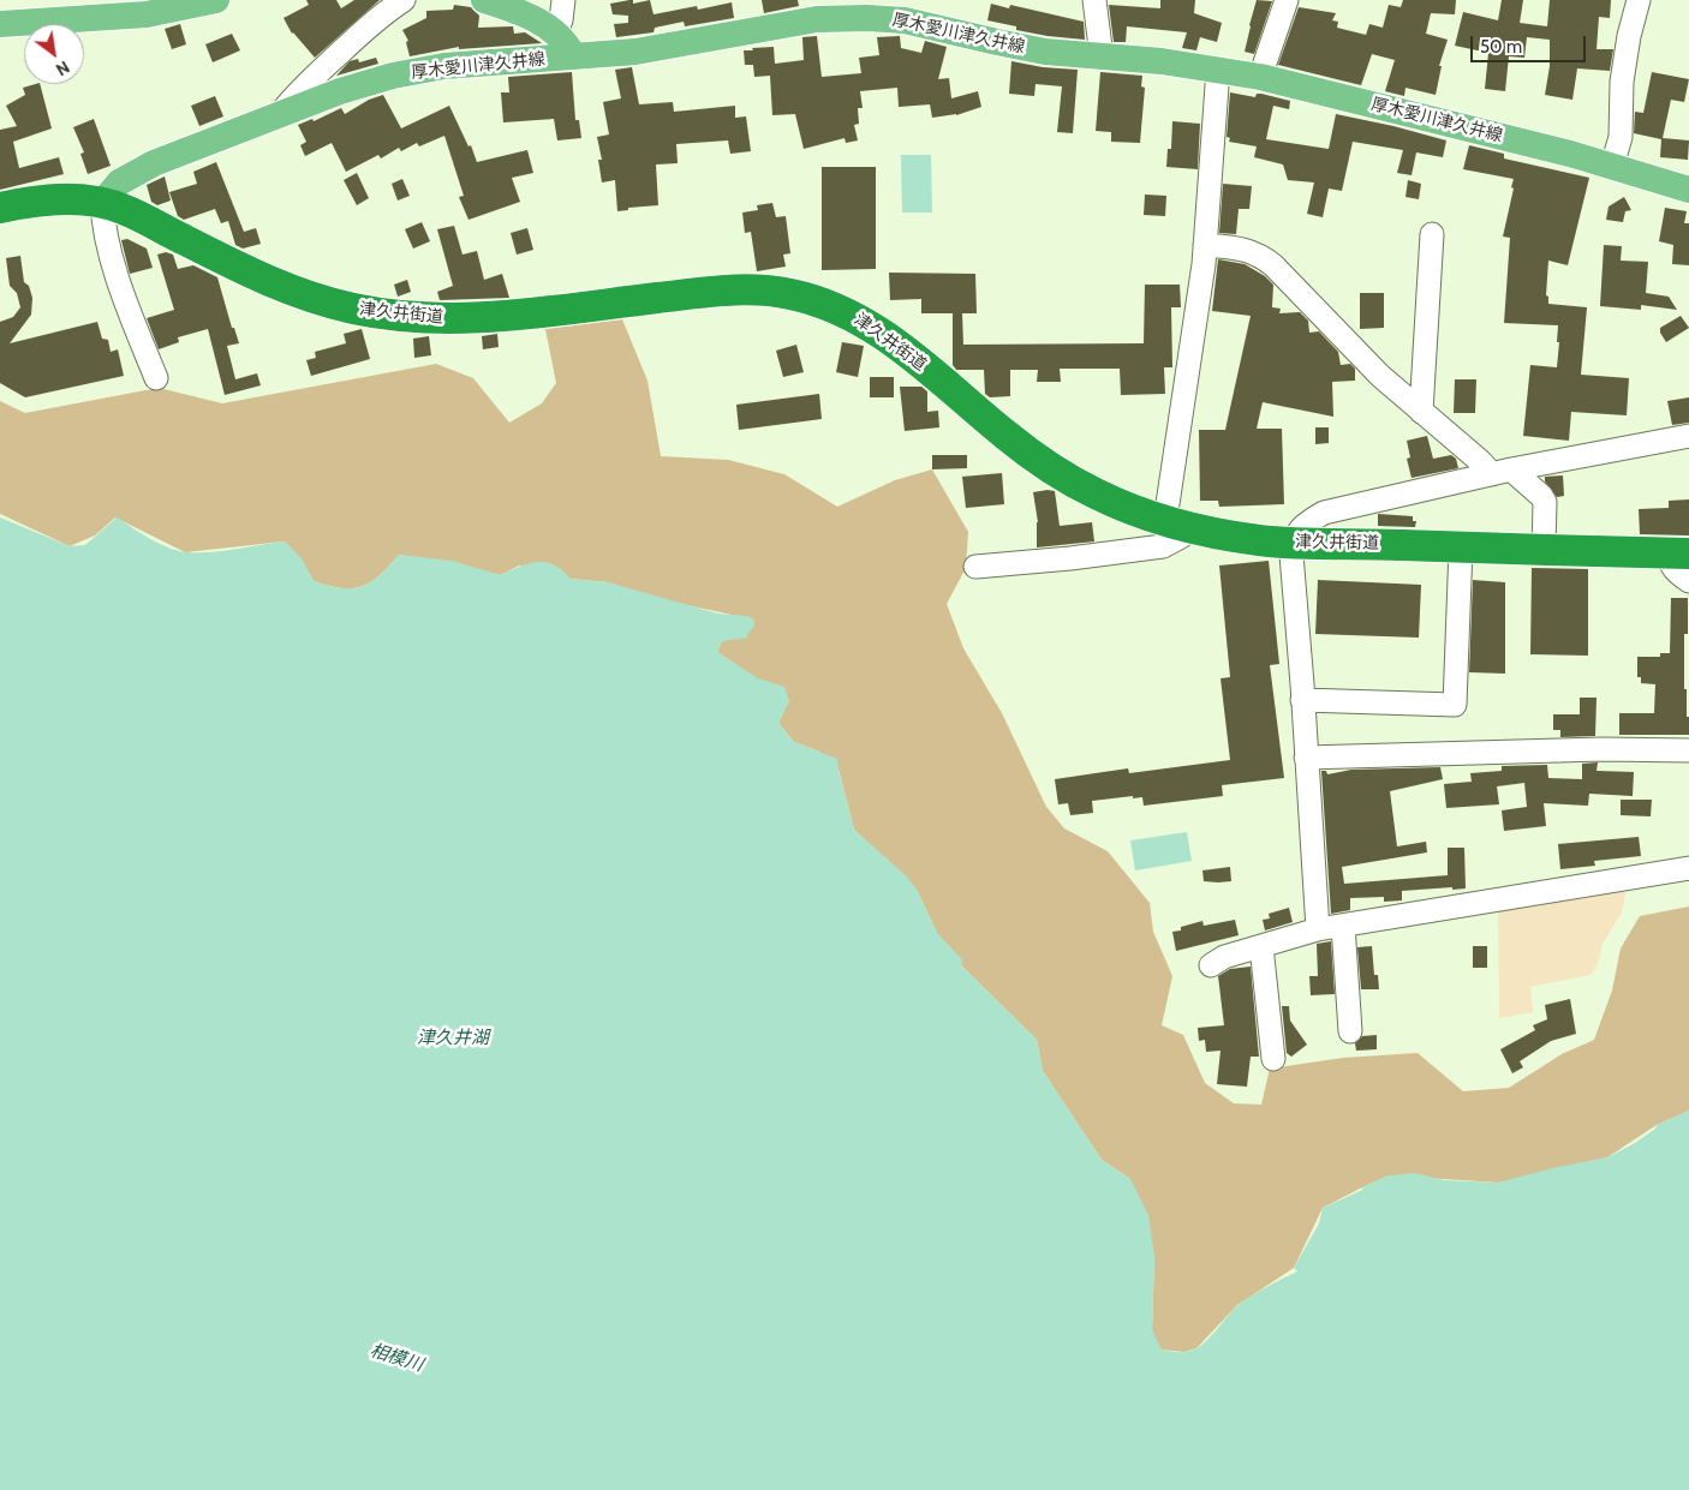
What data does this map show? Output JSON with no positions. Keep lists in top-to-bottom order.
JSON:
{
  "streets": {
    "highway": ["津久井街道"],
    "main road": ["厚木愛川津久井線"]
  },
  "crossings": [
    ["厚木愛川津久井線", "津久井街道"]
  ],
  "water": ["津久井湖", "相模川"],
  "scale_bar": "50 m",
  "north": "bottom right"
}
